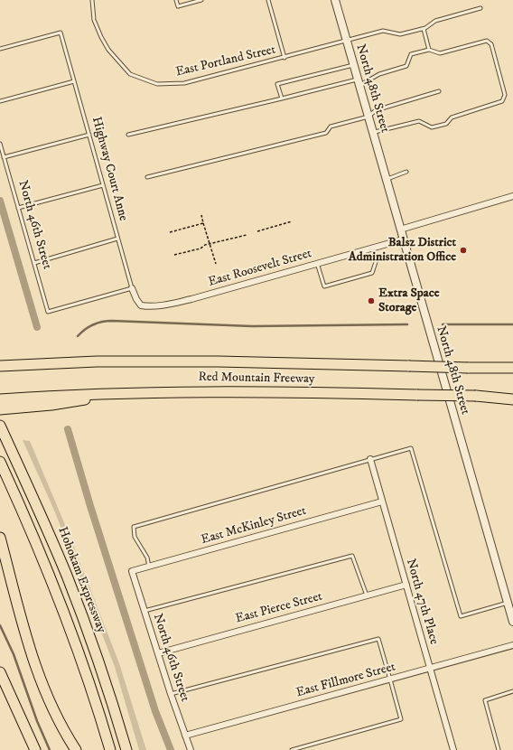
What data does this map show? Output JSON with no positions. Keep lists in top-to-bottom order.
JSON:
{
  "streets": {
    "highway": ["Red Mountain Freeway", "Hohokam Expressway"],
    "street": [
      "North 48th Street",
      "North 46th Street",
      "East Roosevelt Street",
      "East McKinley Street",
      "North 47th Place",
      "East Pierce Street",
      "East Fillmore Street"
    ],
    "lane": ["East Portland Street", "Highway Court Anne"]
  },
  "crossings": [
    ["East Portland Street", "North 48th Street"],
    ["North 48th Street", "East Roosevelt Street"],
    ["Highway Court Anne", "North 46th Street"],
    ["Highway Court Anne", "East Roosevelt Street"],
    ["North 46th Street", "East Roosevelt Street"],
    ["North 46th Street", "East McKinley Street"],
    ["North 46th Street", "East Pierce Street"],
    ["North 46th Street", "East Fillmore Street"],
    ["East McKinley Street", "North 47th Place"],
    ["North 47th Place", "East Pierce Street"],
    ["North 47th Place", "East Fillmore Street"]
  ],
  "places": ["Balsz District Administration Office", "Extra Space Storage"]
}
